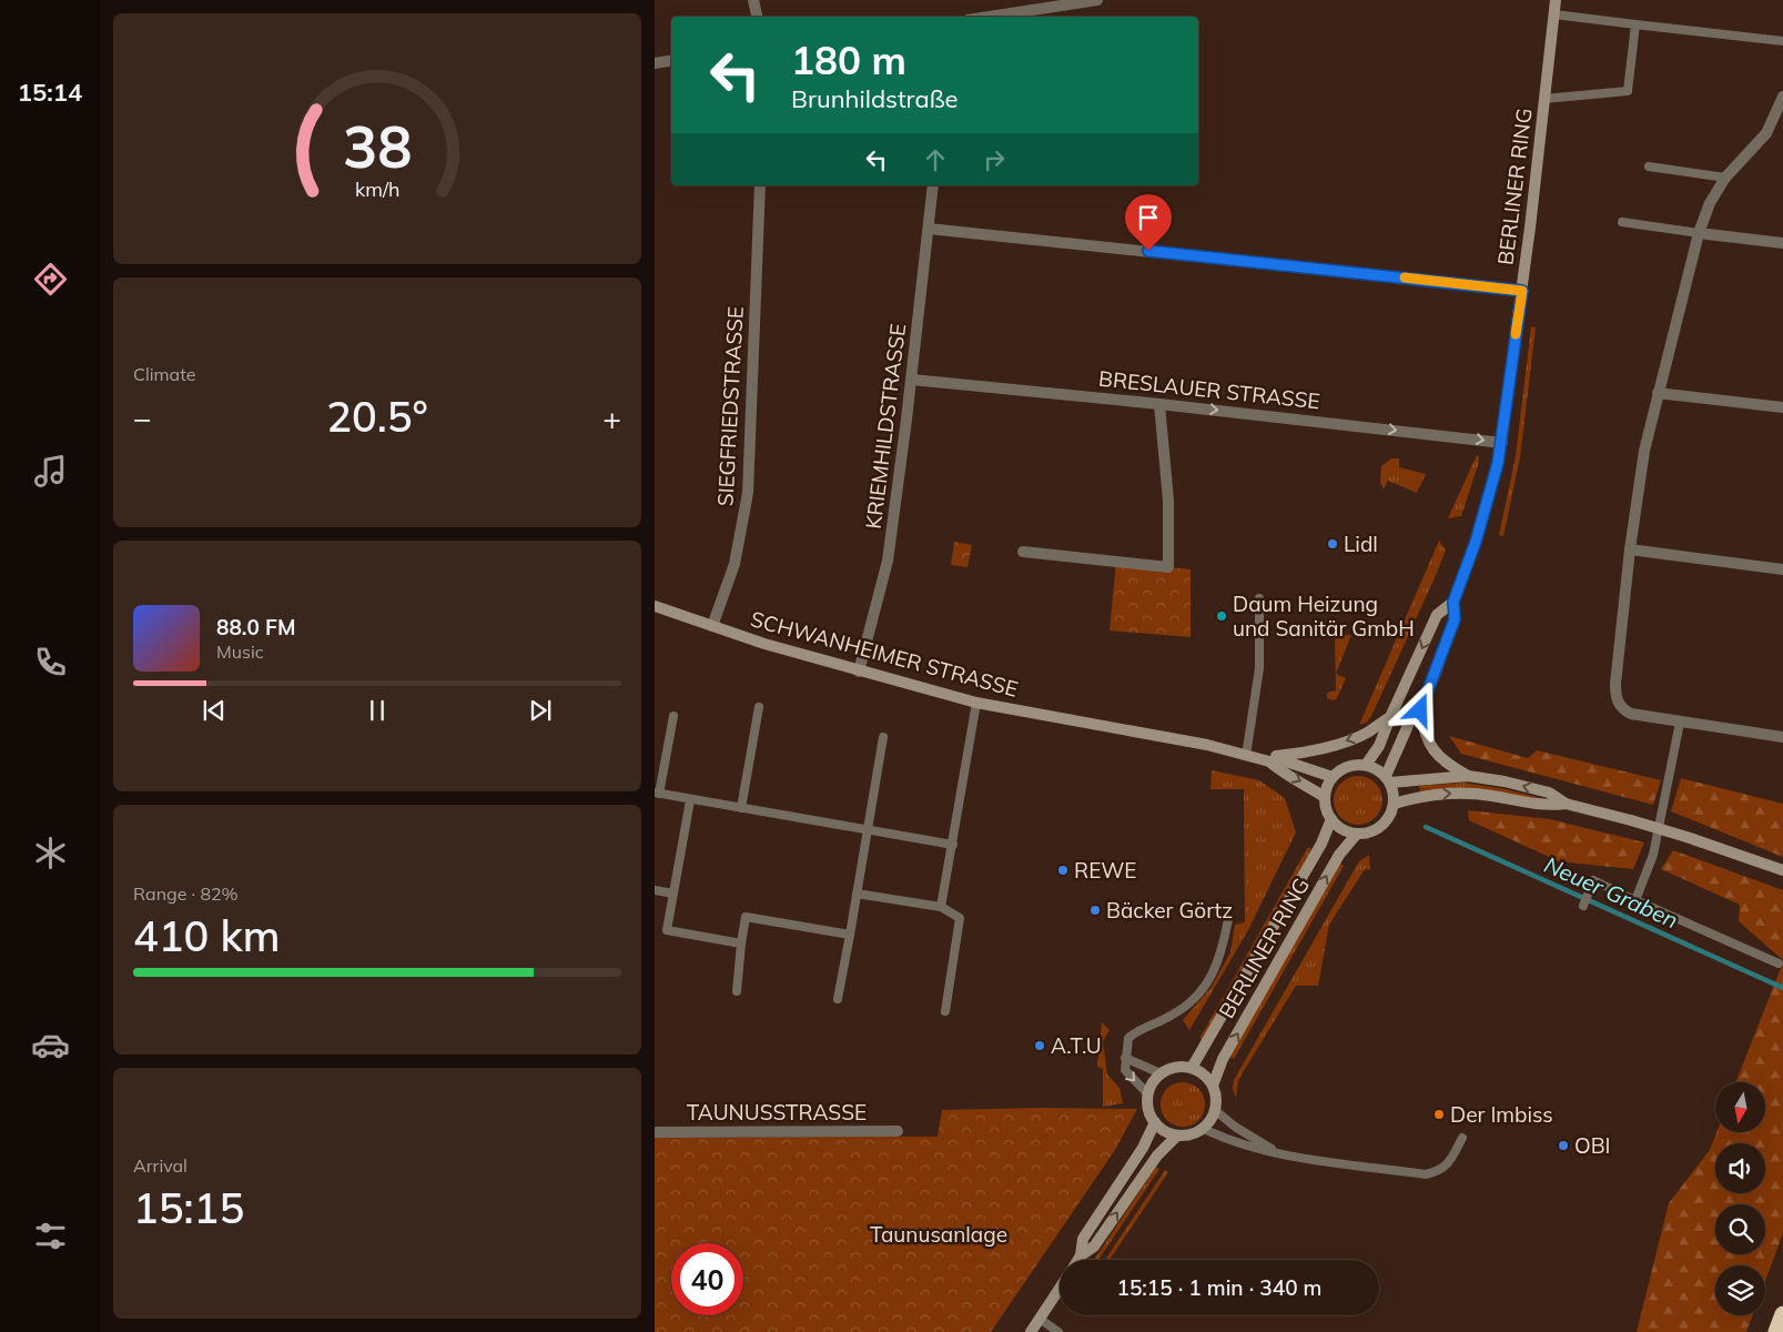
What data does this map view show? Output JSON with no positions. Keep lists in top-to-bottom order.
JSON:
{
  "streets": {
    "street": [
      "BERLINER RING",
      "BRESLAUER STRASSE",
      "SIEGFRIEDSTRASSE",
      "KRIEMHILDSTRASSE",
      "SCHWANHEIMER STRASSE",
      "TAUNUSSTRASSE"
    ]
  },
  "crossings": [
    ["BERLINER RING", "BRESLAUER STRASSE"],
    ["BERLINER RING", "SCHWANHEIMER STRASSE"],
    ["BRESLAUER STRASSE", "KRIEMHILDSTRASSE"],
    ["SIEGFRIEDSTRASSE", "SCHWANHEIMER STRASSE"],
    ["KRIEMHILDSTRASSE", "SCHWANHEIMER STRASSE"]
  ],
  "one_way": ["BRESLAUER STRASSE"],
  "water": ["Neuer Graben"],
  "parks": ["Taunusanlage"],
  "places": [
    "Lidl",
    "Daum Heizung und Sanitär GmbH",
    "REWE",
    "Bäcker Görtz",
    "A.T.U",
    "Der Imbiss",
    "OBI"
  ],
  "north": "bottom",
  "page": {
    "tabs": "15:14",
    "turn": ["180 m", "Brunhildstraße"],
    "tile": [
      "Climate",
      ["Range · 82%", "410 km"],
      ["Arrival", "15:15"]
    ],
    "heat": ["−", "20.5°", "+"],
    "song": ["88.0 FM", "Music"],
    "limit": "40",
    "trip": "15:15 · 1 min · 340 m",
    "gauge": ["38", "km/h"]
  }
}
